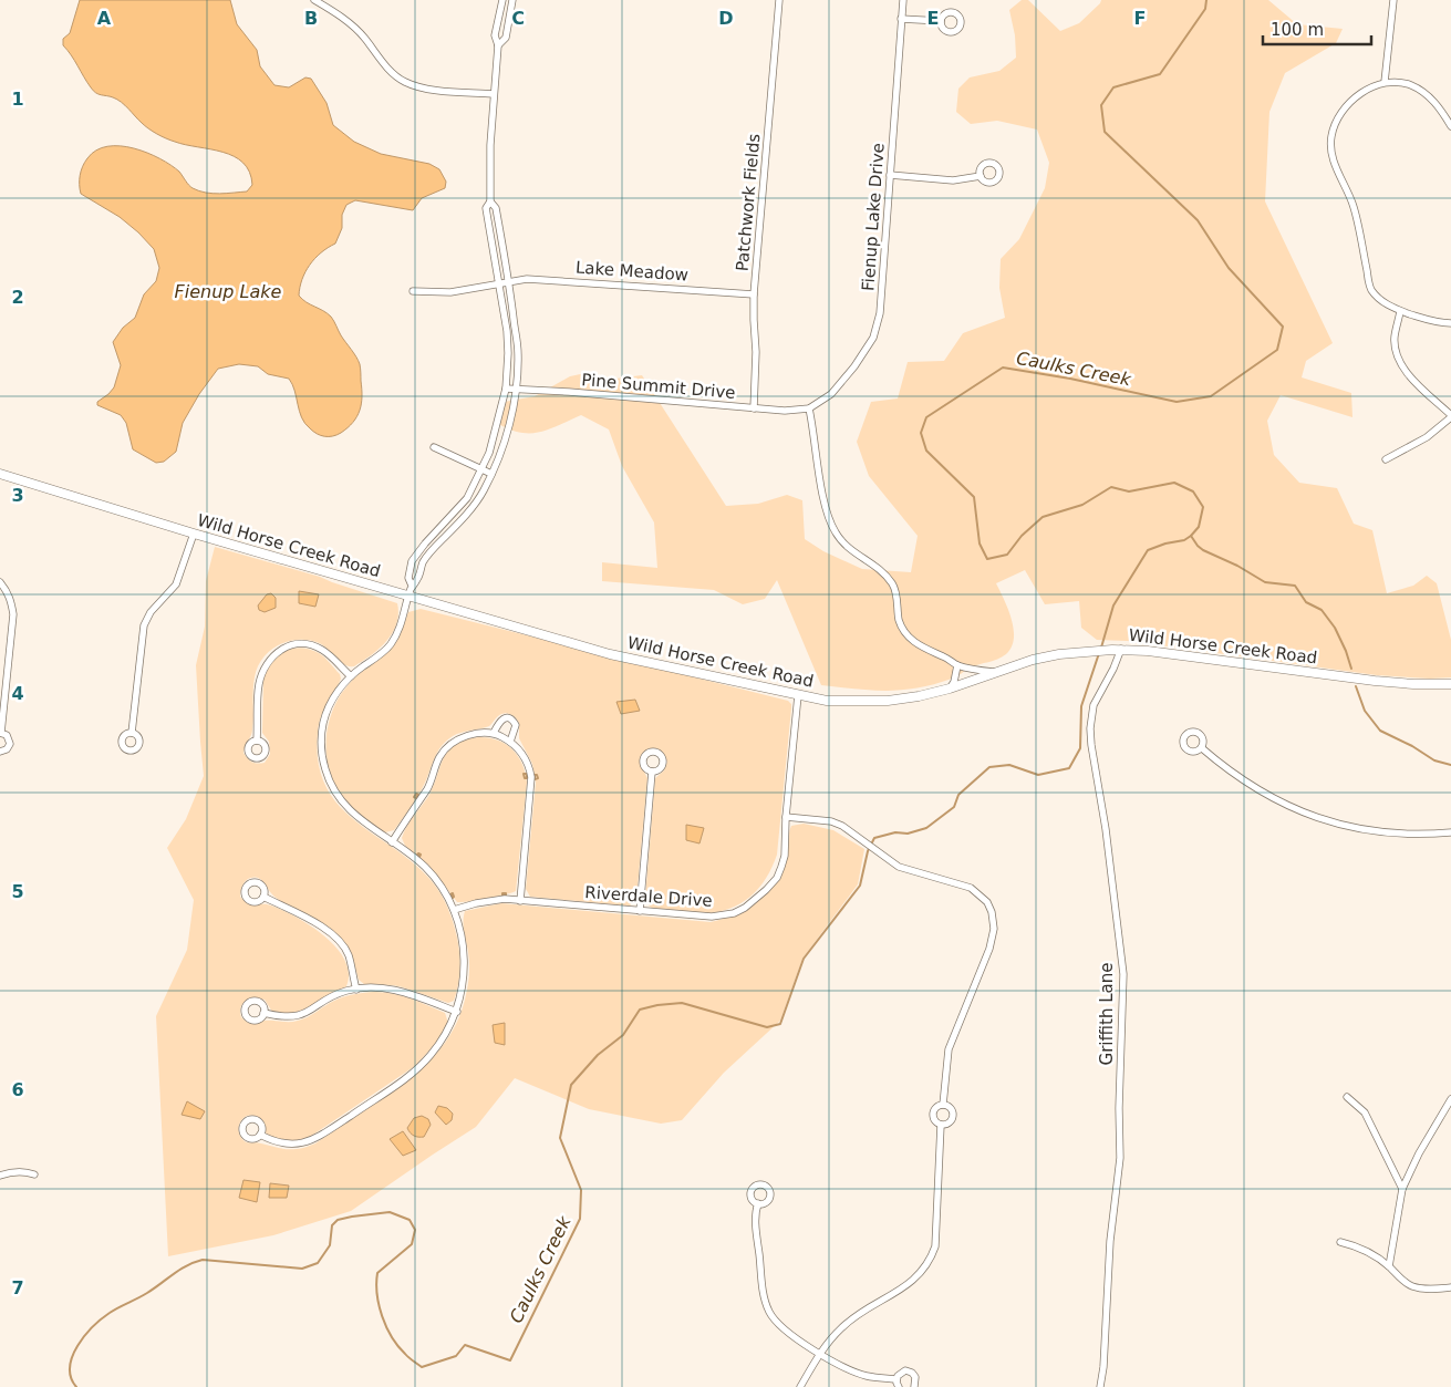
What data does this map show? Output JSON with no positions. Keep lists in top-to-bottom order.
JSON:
{
  "streets": {
    "main road": ["Wild Horse Creek Road"],
    "street": [
      "Patchwork Fields",
      "Fienup Lake Drive",
      "Lake Meadow",
      "Pine Summit Drive",
      "Riverdale Drive",
      "Griffith Lane"
    ]
  },
  "crossings": [
    ["Patchwork Fields", "Lake Meadow"],
    ["Patchwork Fields", "Pine Summit Drive"],
    ["Fienup Lake Drive", "Pine Summit Drive"],
    ["Wild Horse Creek Road", "Riverdale Drive"],
    ["Wild Horse Creek Road", "Griffith Lane"]
  ],
  "water": ["Fienup Lake", "Caulks Creek"],
  "scale_bar": "100 m",
  "grid": {
    "columns": [
      "A",
      "B",
      "C",
      "D",
      "E",
      "F"
    ],
    "rows": [
      "1",
      "2",
      "3",
      "4",
      "5",
      "6",
      "7"
    ]
  }
}
